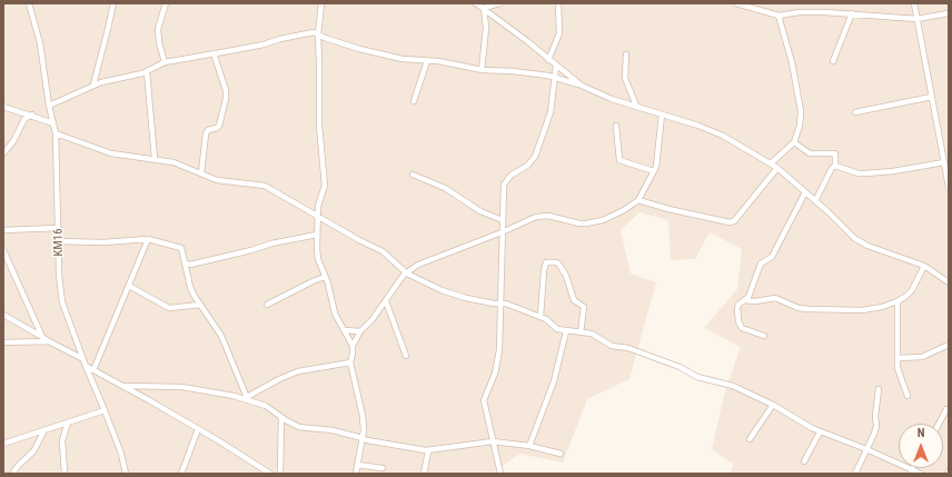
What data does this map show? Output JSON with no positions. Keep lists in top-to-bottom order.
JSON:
{
  "streets": {
    "street": ["KM16"]
  },
  "north": "top"
}
